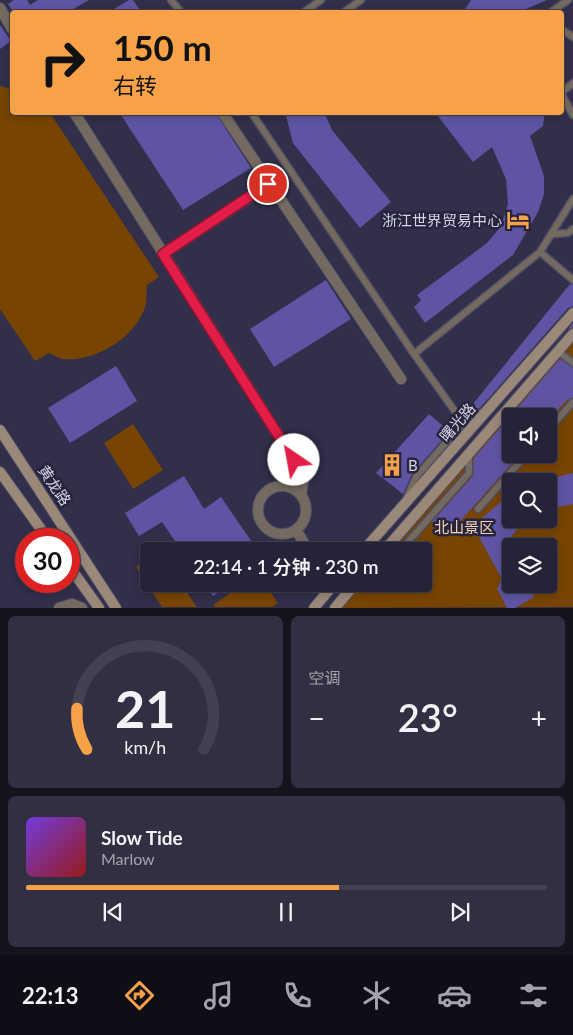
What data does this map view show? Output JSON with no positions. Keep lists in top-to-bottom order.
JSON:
{
  "streets": {
    "main road": ["曙光路", "黄龙路"]
  },
  "parks": ["北山景区"],
  "places": {
    "hotel": ["浙江世界贸易中心"],
    "building": ["B"]
  },
  "page": {
    "turn": ["150 m", "右转"],
    "limit": "30",
    "trip": "22:14 · 1 分钟 · 230 m",
    "tile": "空调",
    "heat": ["−", "23°", "+"],
    "song": ["Slow Tide", "Marlow"],
    "tabs": "22:13",
    "gauge": ["21", "km/h"]
  }
}
